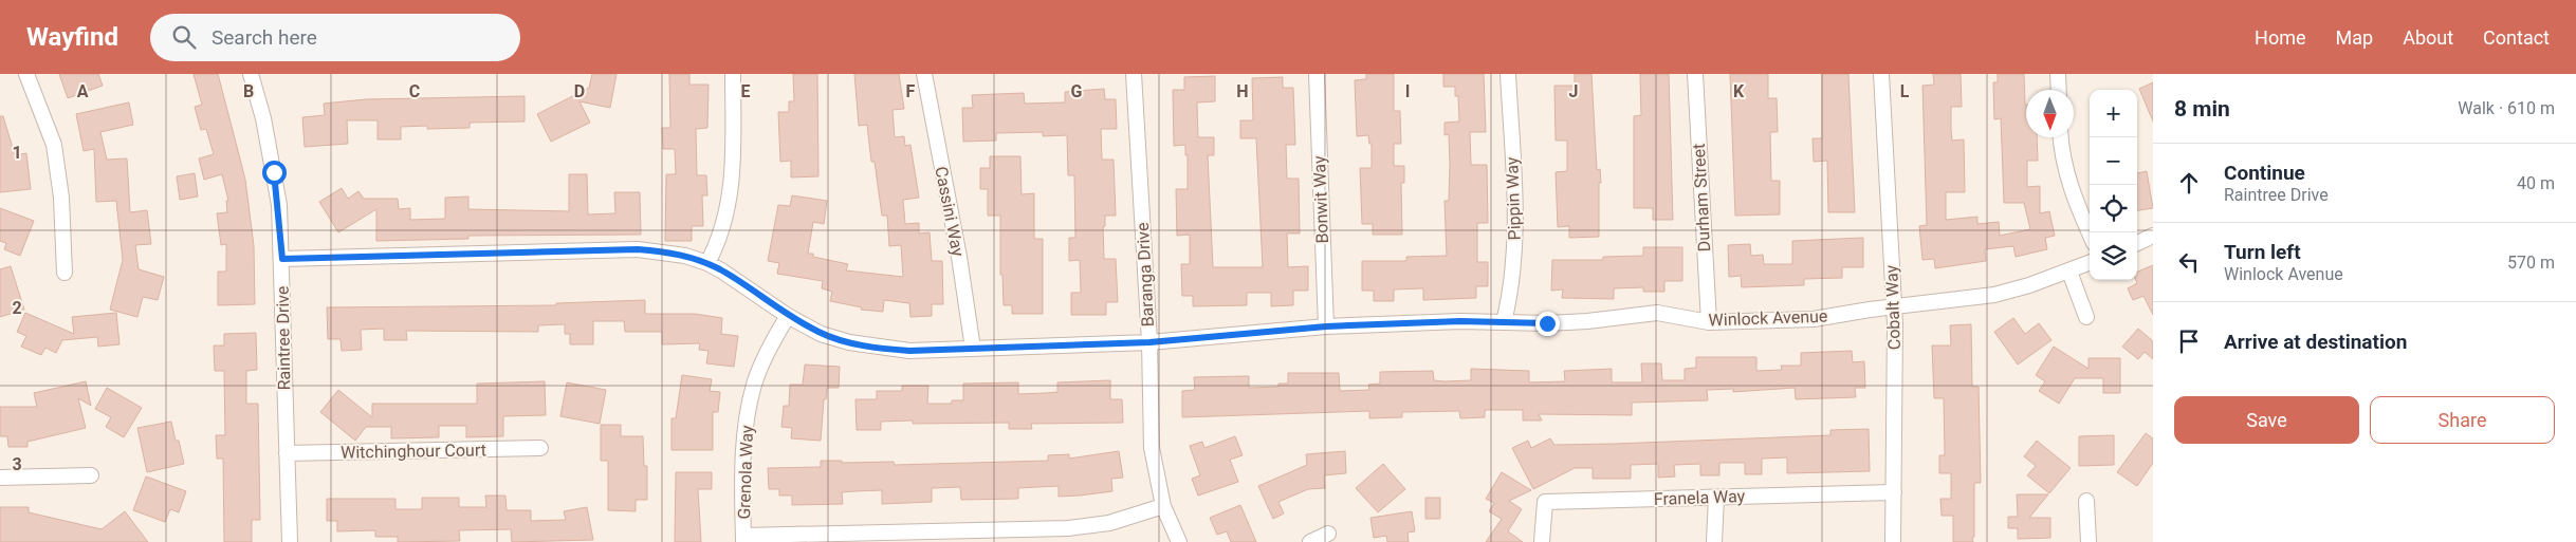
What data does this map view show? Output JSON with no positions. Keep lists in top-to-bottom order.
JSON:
{
  "streets": {
    "street": [
      "Durham Street",
      "Pippin Way",
      "Bonwit Way",
      "Cassini Way",
      "Baranga Drive",
      "Cobalt Way",
      "Winlock Avenue",
      "Raintree Drive",
      "Witchinghour Court",
      "Grenola Way",
      "Franela Way"
    ]
  },
  "crossings": [
    ["Durham Street", "Winlock Avenue"],
    ["Pippin Way", "Winlock Avenue"],
    ["Bonwit Way", "Winlock Avenue"],
    ["Cassini Way", "Winlock Avenue"],
    ["Baranga Drive", "Winlock Avenue"],
    ["Cobalt Way", "Winlock Avenue"],
    ["Cobalt Way", "Franela Way"],
    ["Winlock Avenue", "Raintree Drive"],
    ["Winlock Avenue", "Grenola Way"],
    ["Raintree Drive", "Witchinghour Court"]
  ],
  "north": "bottom",
  "page": {
    "header": "Wayfind",
    "search": "Search here",
    "nav": [
      "Home",
      "Map",
      "About",
      "Contact"
    ],
    "heading": ["8 min", "Walk · 610 m"],
    "map_buttons": ["+", "−"],
    "list": [
      ["Continue", "Raintree Drive", "40 m"],
      ["Turn left", "Winlock Avenue", "570 m"],
      "Arrive at destination"
    ],
    "buttons": ["Save", "Share"]
  },
  "grid": {
    "columns": [
      "A",
      "B",
      "C",
      "D",
      "E",
      "F",
      "G",
      "H",
      "I",
      "J",
      "K",
      "L"
    ],
    "rows": ["1", "2", "3"]
  }
}
